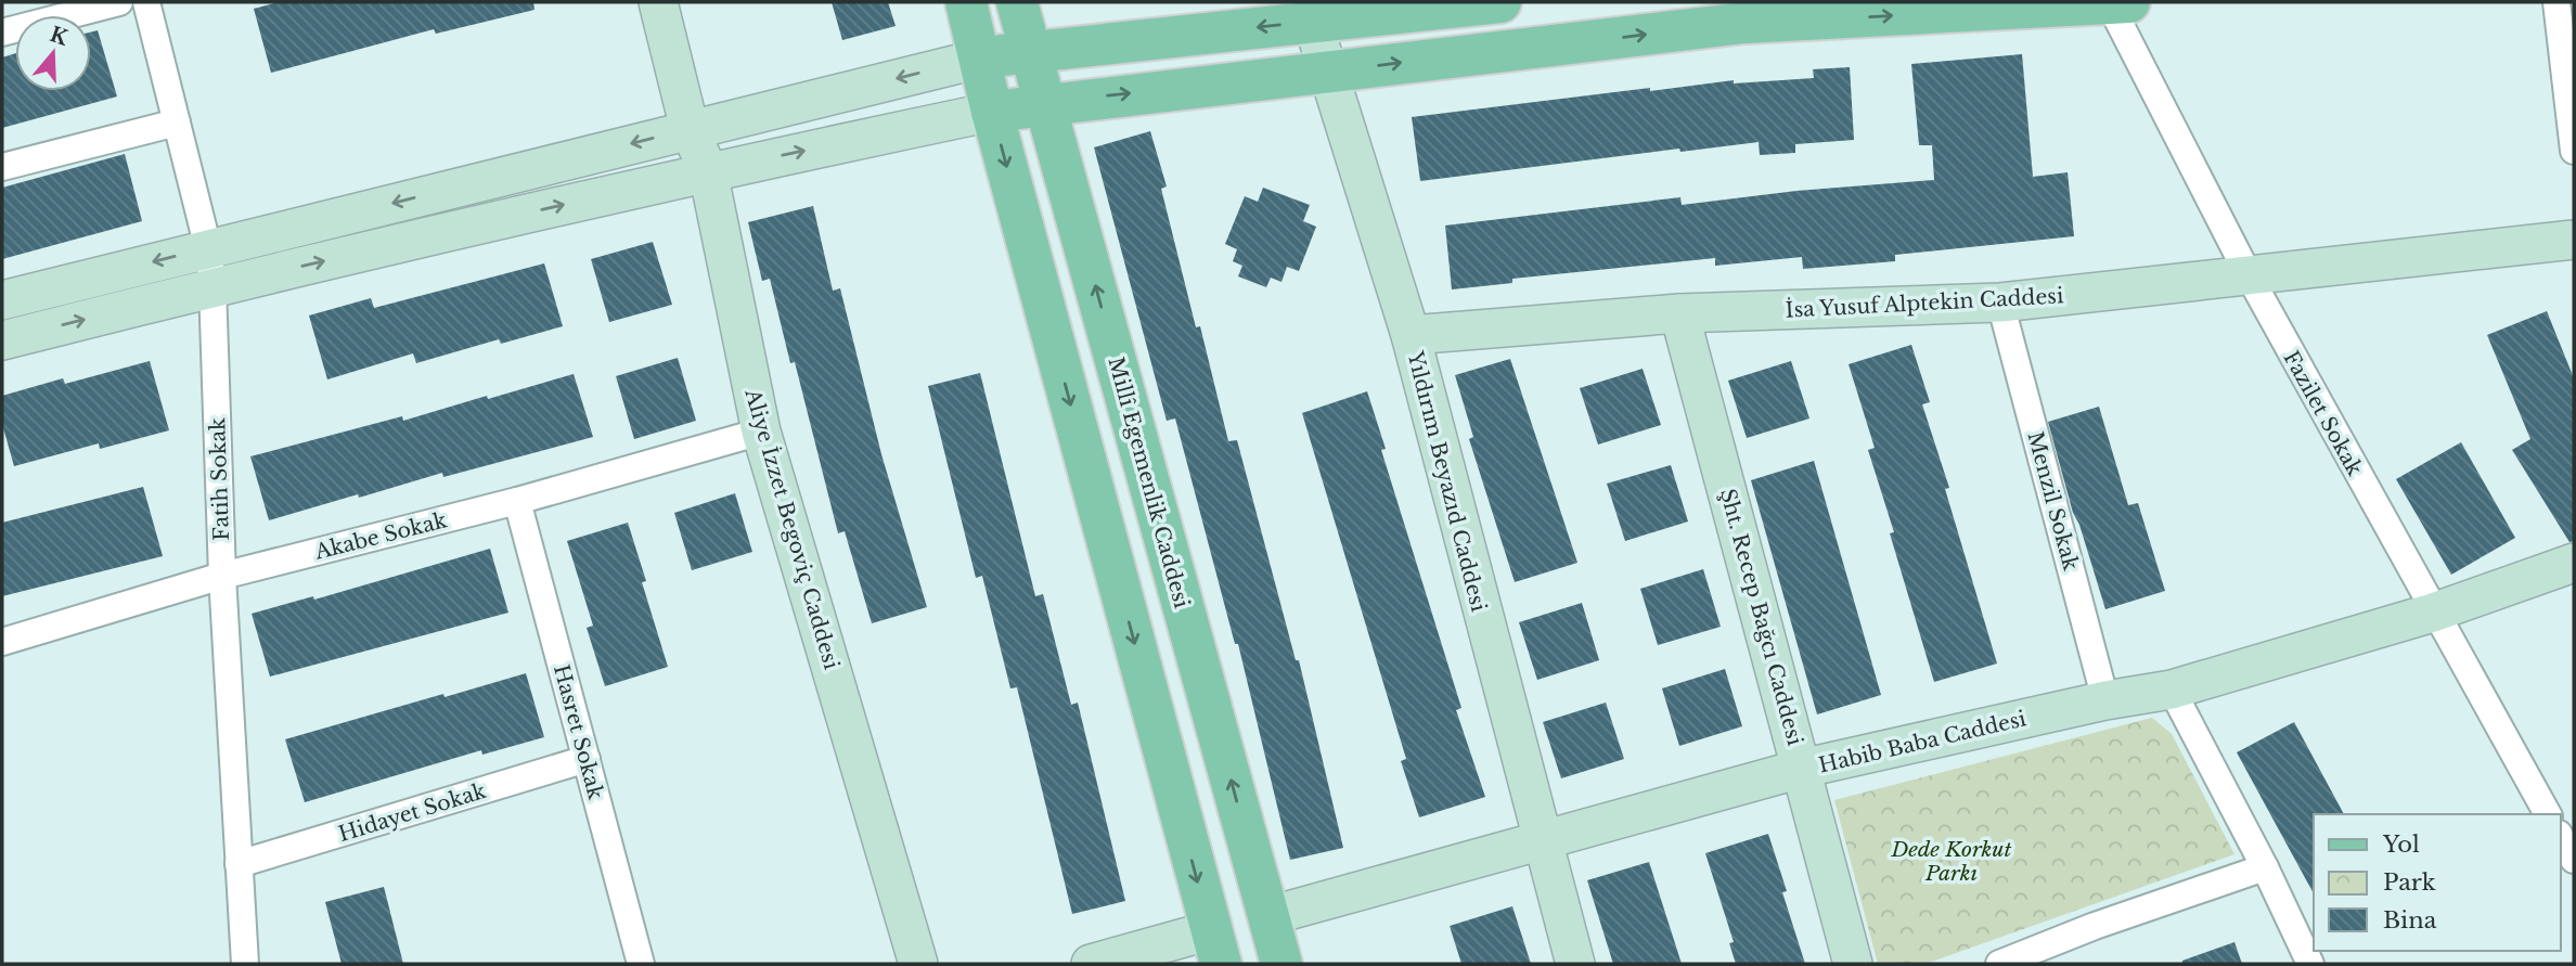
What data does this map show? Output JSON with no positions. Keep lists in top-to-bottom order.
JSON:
{
  "streets": {
    "main road": ["Millî Egemenlik Caddesi"],
    "street": [
      "İsa Yusuf Alptekin Caddesi",
      "Fazilet Sokak",
      "Fatih Sokak",
      "Yıldırım Beyazıd Caddesi",
      "Menzil Sokak",
      "Aliye İzzet Begoviç Caddesi",
      "Akabe Sokak",
      "Şht. Recep Bağcı Caddesi",
      "Hasret Sokak",
      "Habib Baba Caddesi",
      "Hidayet Sokak"
    ]
  },
  "crossings": [
    ["İsa Yusuf Alptekin Caddesi", "Fazilet Sokak"],
    ["İsa Yusuf Alptekin Caddesi", "Yıldırım Beyazıd Caddesi"],
    ["İsa Yusuf Alptekin Caddesi", "Menzil Sokak"],
    ["İsa Yusuf Alptekin Caddesi", "Şht. Recep Bağcı Caddesi"],
    ["Fazilet Sokak", "Habib Baba Caddesi"],
    ["Fatih Sokak", "Akabe Sokak"],
    ["Fatih Sokak", "Hidayet Sokak"],
    ["Yıldırım Beyazıd Caddesi", "Habib Baba Caddesi"],
    ["Millî Egemenlik Caddesi", "Habib Baba Caddesi"],
    ["Menzil Sokak", "Habib Baba Caddesi"],
    ["Aliye İzzet Begoviç Caddesi", "Akabe Sokak"],
    ["Akabe Sokak", "Hasret Sokak"],
    ["Şht. Recep Bağcı Caddesi", "Habib Baba Caddesi"],
    ["Hasret Sokak", "Hidayet Sokak"]
  ],
  "parks": ["Dede Korkut Parkı"],
  "legend": ["Yol", "Park", "Bina"],
  "north": "top"
}
